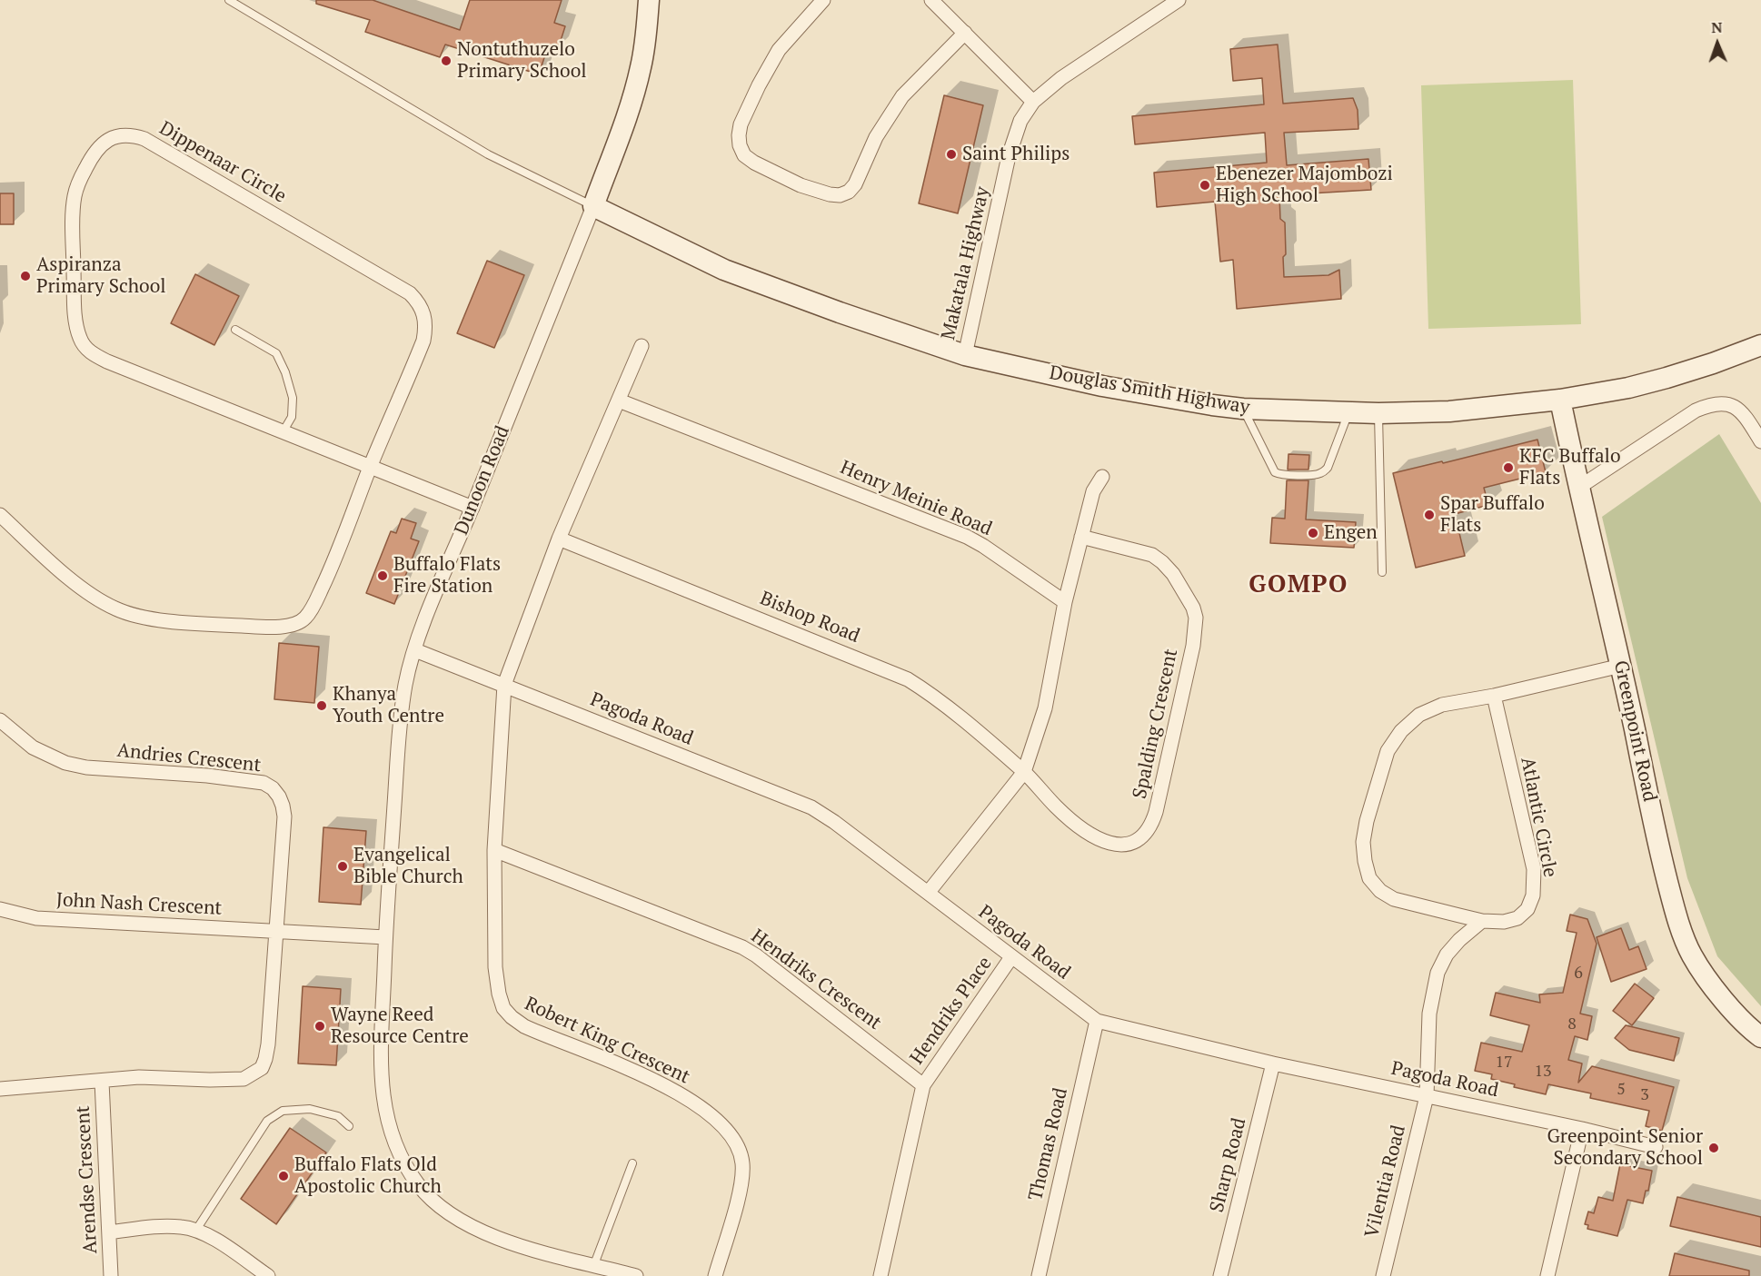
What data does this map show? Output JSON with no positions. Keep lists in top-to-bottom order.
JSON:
{
  "streets": {
    "street": [
      "Dippenaar Circle",
      "Makatala Highway",
      "Douglas Smith Highway",
      "Dunoon Road",
      "Henry Meinie Road",
      "Bishop Road",
      "Pagoda Road",
      "Spalding Crescent",
      "Greenpoint Road",
      "Andries Crescent",
      "Atlantic Circle",
      "John Nash Crescent",
      "Hendriks Crescent",
      "Hendriks Place",
      "Robert King Crescent",
      "Thomas Road",
      "Sharp Road",
      "Arendse Crescent",
      "Vilentia Road"
    ]
  },
  "crossings": [
    ["Dippenaar Circle", "Dunoon Road"],
    ["Makatala Highway", "Douglas Smith Highway"],
    ["Douglas Smith Highway", "Dunoon Road"],
    ["Douglas Smith Highway", "Greenpoint Road"],
    ["Dunoon Road", "Pagoda Road"],
    ["Dunoon Road", "John Nash Crescent"],
    ["Bishop Road", "Spalding Crescent"],
    ["Pagoda Road", "Hendriks Place"],
    ["Pagoda Road", "Robert King Crescent"],
    ["Pagoda Road", "Thomas Road"],
    ["Pagoda Road", "Sharp Road"],
    ["Pagoda Road", "Vilentia Road"],
    ["Greenpoint Road", "Atlantic Circle"],
    ["Andries Crescent", "John Nash Crescent"],
    ["Atlantic Circle", "Vilentia Road"],
    ["Hendriks Crescent", "Hendriks Place"],
    ["Hendriks Crescent", "Robert King Crescent"]
  ],
  "districts": ["GOMPO"],
  "places": [
    "Nontuthuzelo Primary School",
    "Saint Philips",
    "Ebenezer Majombozi High School",
    "Aspiranza Primary School",
    "KFC Buffalo Flats",
    "Spar Buffalo Flats",
    "Engen",
    "Buffalo Flats Fire Station",
    "Khanya Youth Centre",
    "Evangelical Bible Church",
    "Wayne Reed Resource Centre",
    "Greenpoint Senior Secondary School",
    "Buffalo Flats Old Apostolic Church"
  ],
  "house_numbers": [
    "6",
    "8",
    "17",
    "13",
    "5",
    "3"
  ],
  "north": "top"
}
